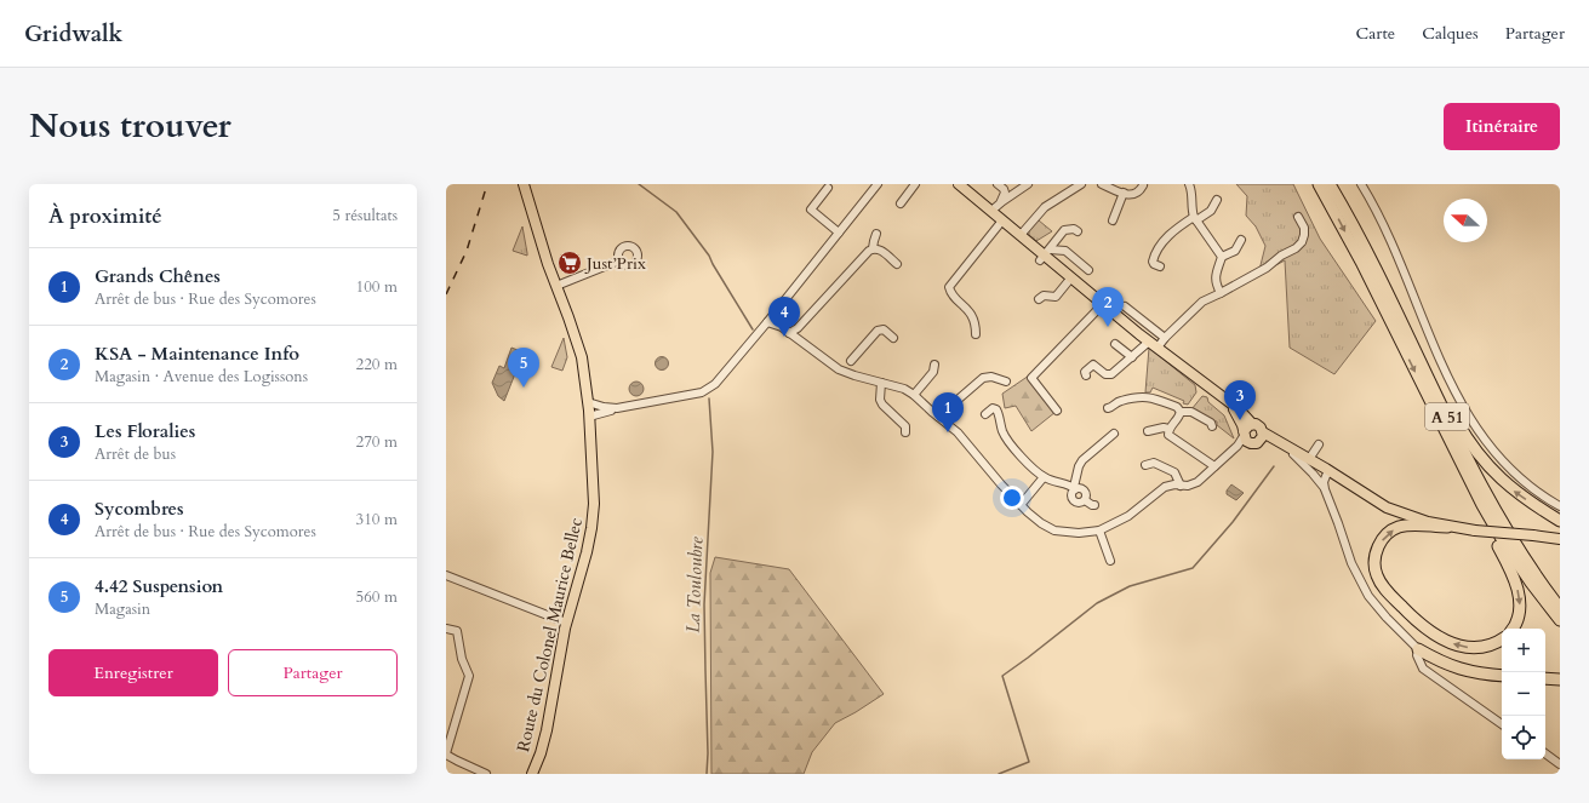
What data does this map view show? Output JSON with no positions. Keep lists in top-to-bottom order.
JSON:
{
  "streets": {
    "highway": ["A 51"],
    "main road": ["Route du Colonel Maurice Bellec"]
  },
  "water": ["La Touloubre"],
  "places": {
    "supermarket": ["Just’Prix"]
  },
  "north": "left",
  "page": {
    "header": "Gridwalk",
    "nav": ["Carte", "Calques", "Partager"],
    "title": "Nous trouver",
    "buttons": [
      "Itinéraire",
      ["Enregistrer", "Partager"]
    ],
    "heading": ["À proximité", "5 résultats"],
    "list": [
      {
        "mark": "1",
        "name": "Grands Chênes",
        "note": "Arrêt de bus · Rue des Sycomores",
        "value": "100 m"
      },
      {
        "mark": "2",
        "name": "KSA - Maintenance Info",
        "note": "Magasin · Avenue des Logissons",
        "value": "220 m"
      },
      {
        "mark": "3",
        "name": "Les Floralies",
        "note": "Arrêt de bus",
        "value": "270 m"
      },
      {
        "mark": "4",
        "name": "Sycombres",
        "note": "Arrêt de bus · Rue des Sycomores",
        "value": "310 m"
      },
      {
        "mark": "5",
        "name": "4.42 Suspension",
        "note": "Magasin",
        "value": "560 m"
      }
    ],
    "pins": [
      "2",
      "4",
      "5",
      "3",
      "1"
    ],
    "map_buttons": ["+", "−"]
  }
}
